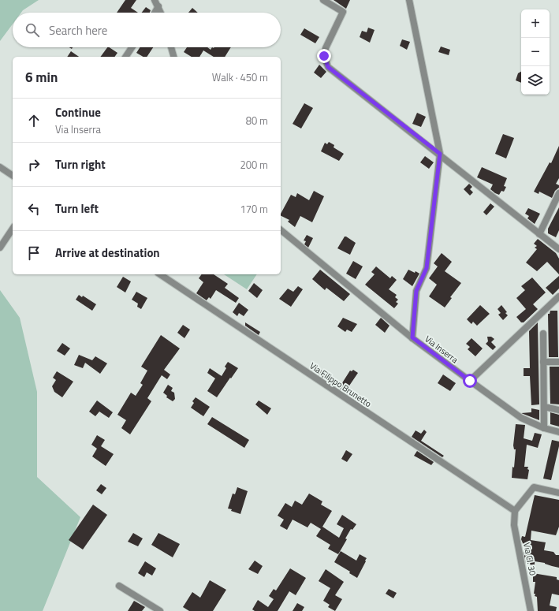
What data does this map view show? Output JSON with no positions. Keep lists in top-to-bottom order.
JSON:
{
  "streets": {
    "street": ["Via Inserra", "Via Filippo Brunetto", "Via Cl. 30"]
  },
  "crossings": [
    ["Via Filippo Brunetto", "Via Cl. 30"]
  ],
  "page": {
    "map_buttons": ["+", "−"],
    "search": "Search here",
    "heading": ["6 min", "Walk · 450 m"],
    "list": [
      ["Continue", "Via Inserra", "80 m"],
      ["Turn right", "200 m"],
      ["Turn left", "170 m"],
      "Arrive at destination"
    ]
  }
}
